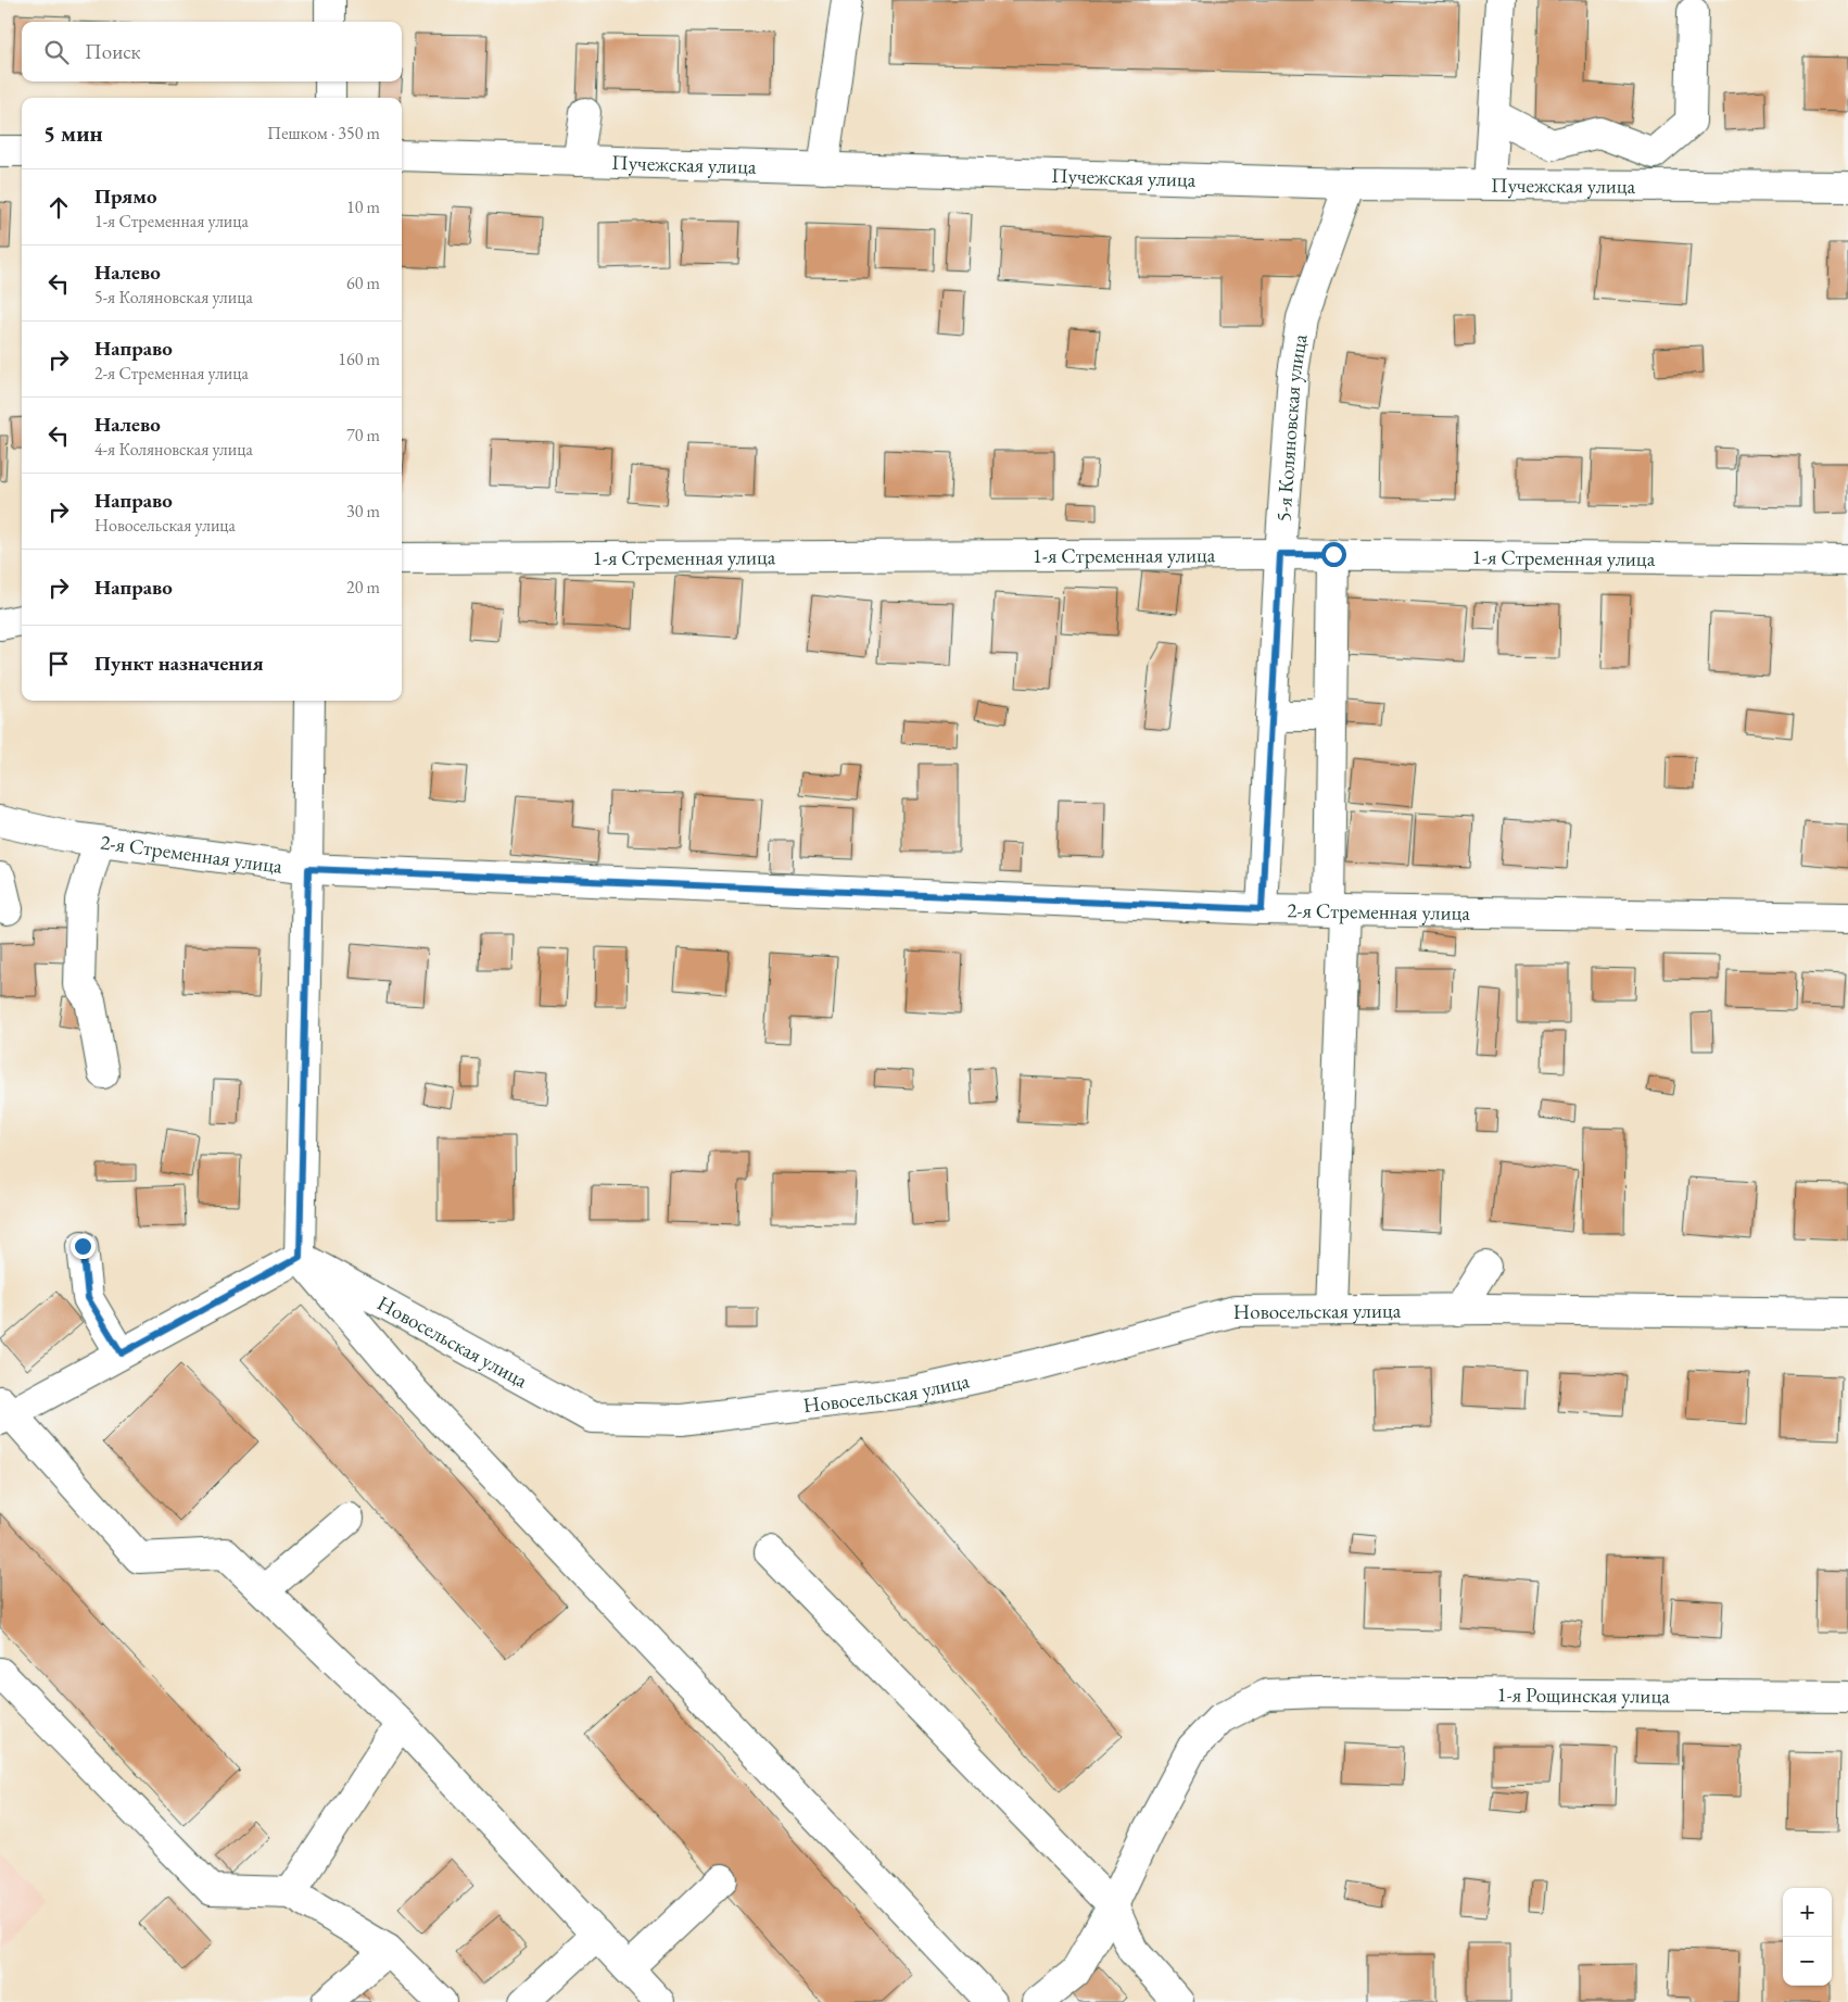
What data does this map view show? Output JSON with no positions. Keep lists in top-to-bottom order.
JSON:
{
  "streets": {
    "street": [
      "Пучежская улица",
      "5-я Коляновская улица",
      "1-я Стременная улица",
      "2-я Стременная улица",
      "Новосельская улица",
      "1-я Рощинская улица"
    ]
  },
  "crossings": [
    ["Пучежская улица", "5-я Коляновская улица"],
    ["5-я Коляновская улица", "1-я Стременная улица"],
    ["5-я Коляновская улица", "2-я Стременная улица"]
  ],
  "page": {
    "search": "Поиск",
    "heading": ["5 мин", "Пешком · 350 m"],
    "list": [
      ["Прямо", "1-я Стременная улица", "10 m"],
      ["Налево", "5-я Коляновская улица", "60 m"],
      ["Направо", "2-я Стременная улица", "160 m"],
      ["Налево", "4-я Коляновская улица", "70 m"],
      ["Направо", "Новосельская улица", "30 m"],
      ["Направо", "20 m"],
      "Пункт назначения"
    ],
    "map_buttons": ["+", "−"]
  }
}
